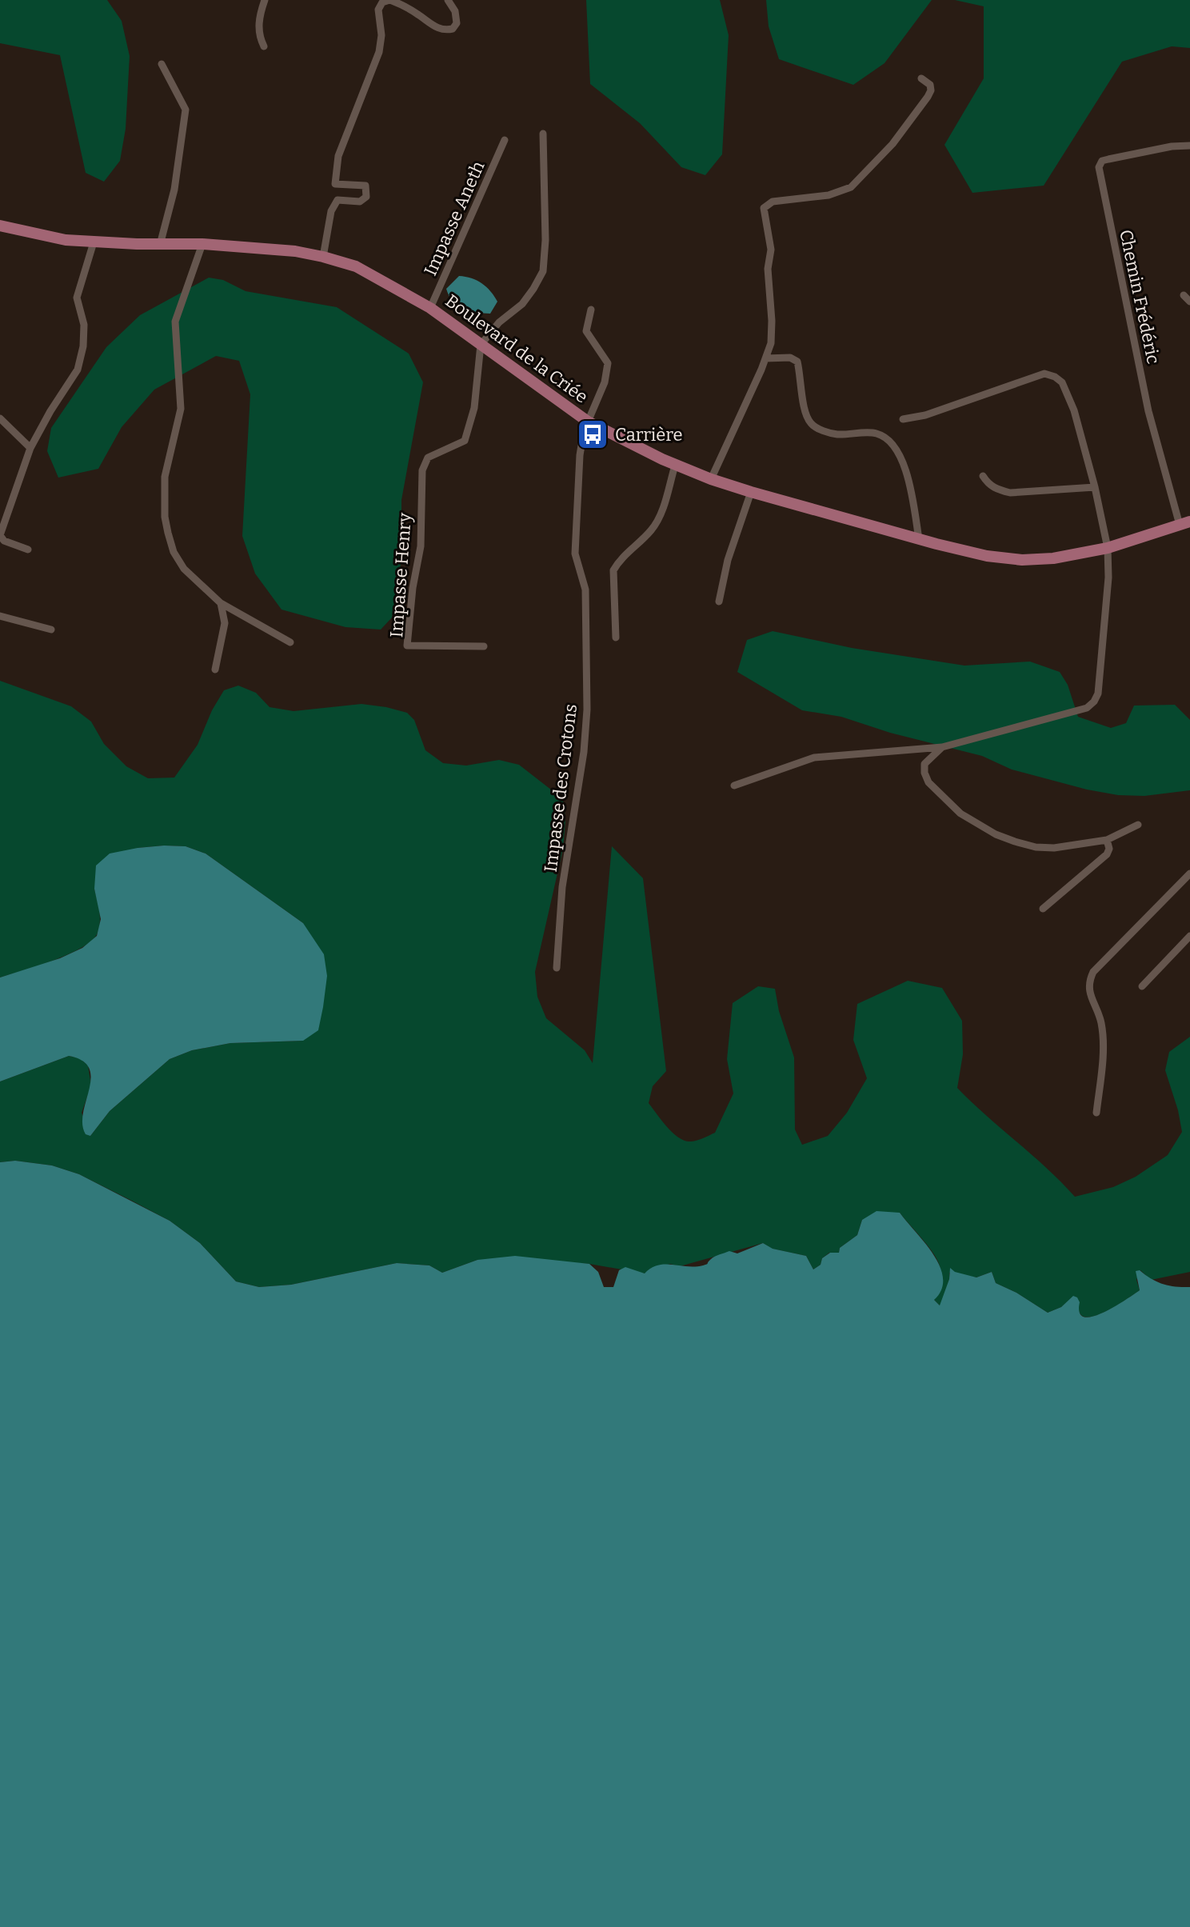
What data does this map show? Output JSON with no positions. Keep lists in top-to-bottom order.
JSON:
{
  "streets": {
    "main road": ["Boulevard de la Criée"],
    "street": [
      "Impasse Aneth",
      "Chemin Frédéric",
      "Impasse Henry",
      "Impasse des Crotons"
    ]
  },
  "crossings": [
    ["Impasse Aneth", "Boulevard de la Criée"],
    ["Chemin Frédéric", "Boulevard de la Criée"],
    ["Boulevard de la Criée", "Impasse Henry"],
    ["Boulevard de la Criée", "Impasse des Crotons"]
  ],
  "places": {
    "bus stop": ["Carrière"]
  }
}
